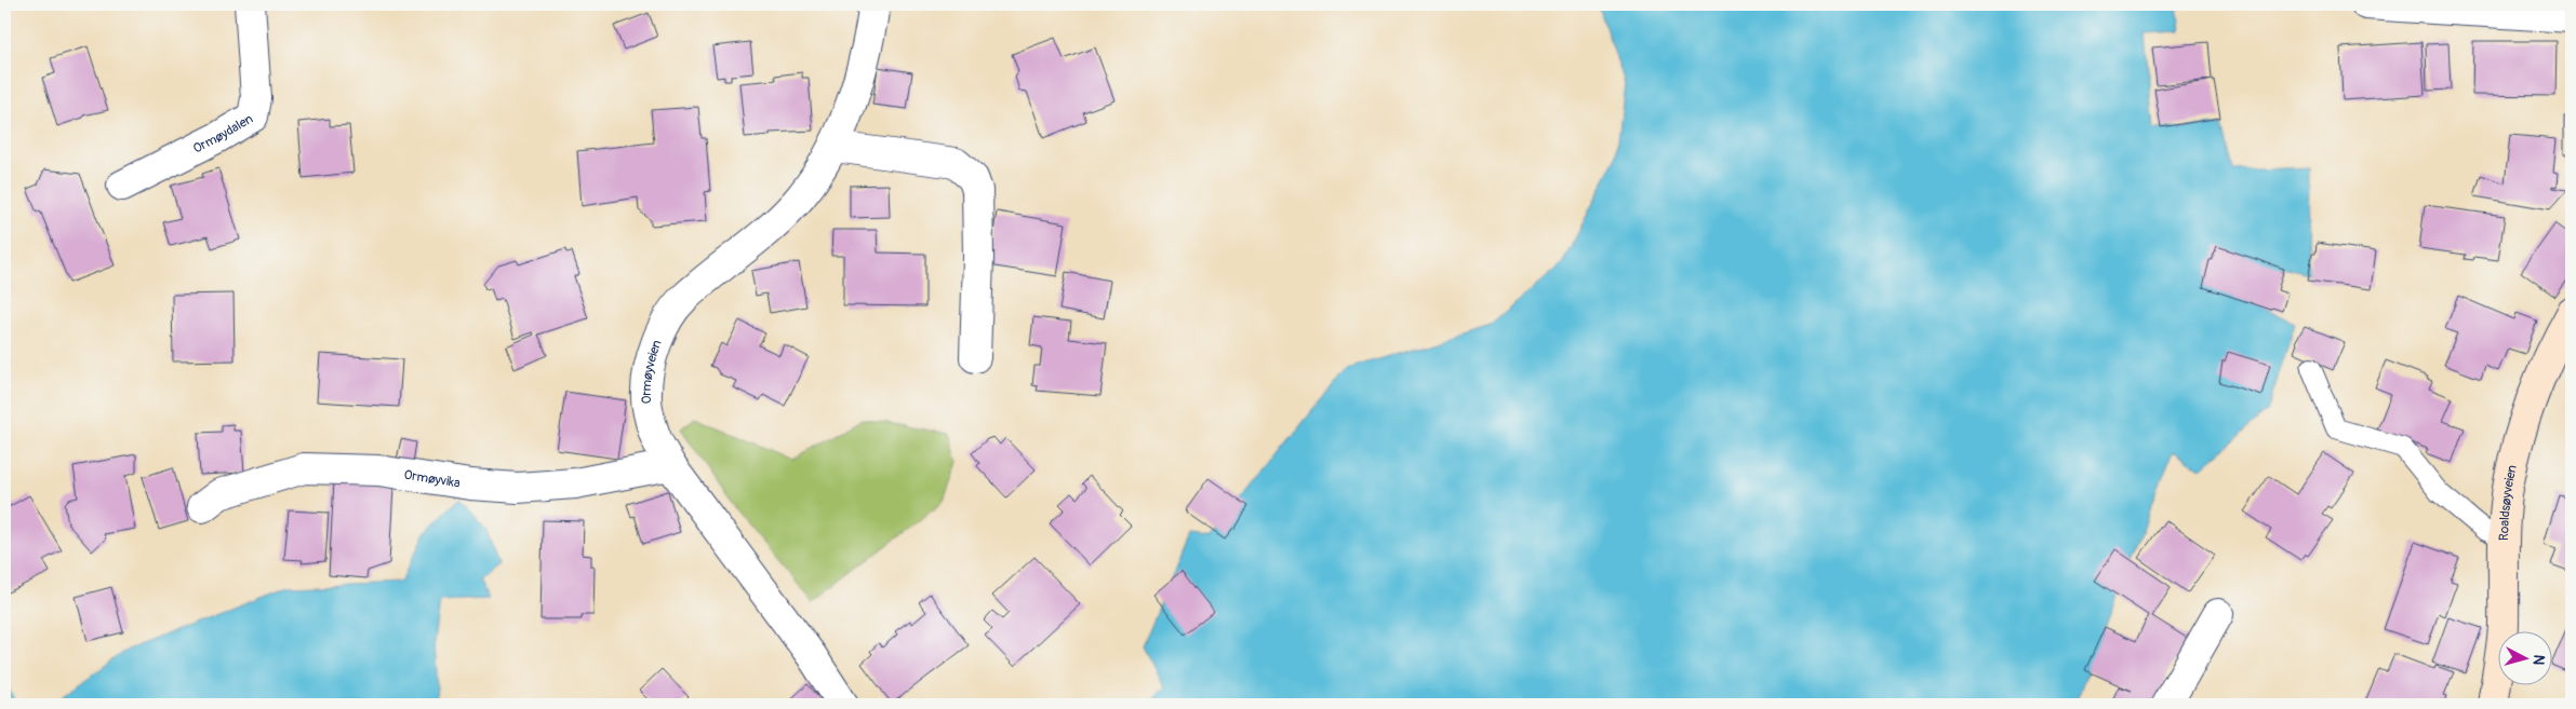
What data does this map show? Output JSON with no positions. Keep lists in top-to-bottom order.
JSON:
{
  "streets": {
    "street": [
      "Ormøydalen",
      "Ormøyveien",
      "Ormøyvika",
      "Roaldsøyveien"
    ]
  },
  "crossings": [
    ["Ormøyveien", "Ormøyvika"]
  ],
  "north": "right"
}
